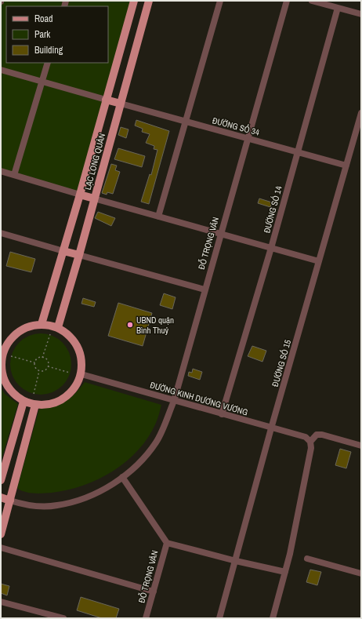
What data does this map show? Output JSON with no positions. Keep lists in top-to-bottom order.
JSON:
{
  "streets": {
    "main road": ["LẠC LONG QUÂN"],
    "street": [
      "ĐƯỜNG SỐ 34",
      "ĐƯỜNG SỐ 14",
      "ĐỖ TRỌNG VĂN",
      "ĐƯỜNG SỐ 15",
      "ĐƯỜNG KINH DƯƠNG VƯƠNG"
    ]
  },
  "crossings": [
    ["ĐƯỜNG SỐ 34", "LẠC LONG QUÂN"],
    ["ĐƯỜNG SỐ 34", "ĐƯỜNG SỐ 14"],
    ["ĐƯỜNG SỐ 34", "ĐỖ TRỌNG VĂN"],
    ["ĐƯỜNG SỐ 34", "ĐƯỜNG SỐ 15"],
    ["ĐƯỜNG SỐ 14", "ĐƯỜNG KINH DƯƠNG VƯƠNG"],
    ["ĐỖ TRỌNG VĂN", "ĐƯỜNG KINH DƯƠNG VƯƠNG"],
    ["ĐƯỜNG SỐ 15", "ĐƯỜNG KINH DƯƠNG VƯƠNG"]
  ],
  "places": ["UBND quận Bình Thuỷ"],
  "legend": ["Road", "Park", "Building"]
}
